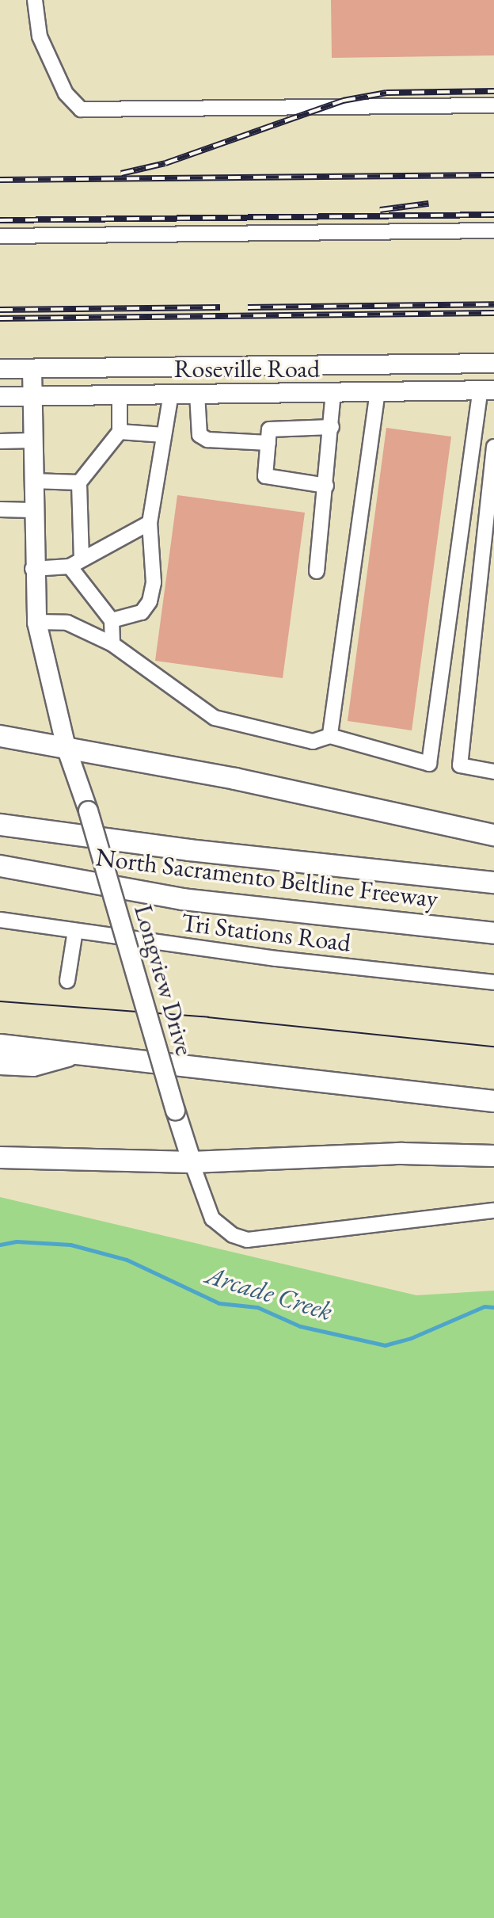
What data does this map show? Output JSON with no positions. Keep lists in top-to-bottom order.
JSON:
{
  "streets": {
    "highway": ["North Sacramento Beltline Freeway"],
    "main road": ["Roseville Road", "Longview Drive"],
    "street": ["Tri Stations Road"]
  },
  "crossings": [
    ["Roseville Road", "Longview Drive"]
  ],
  "water": ["Arcade Creek"]
}
